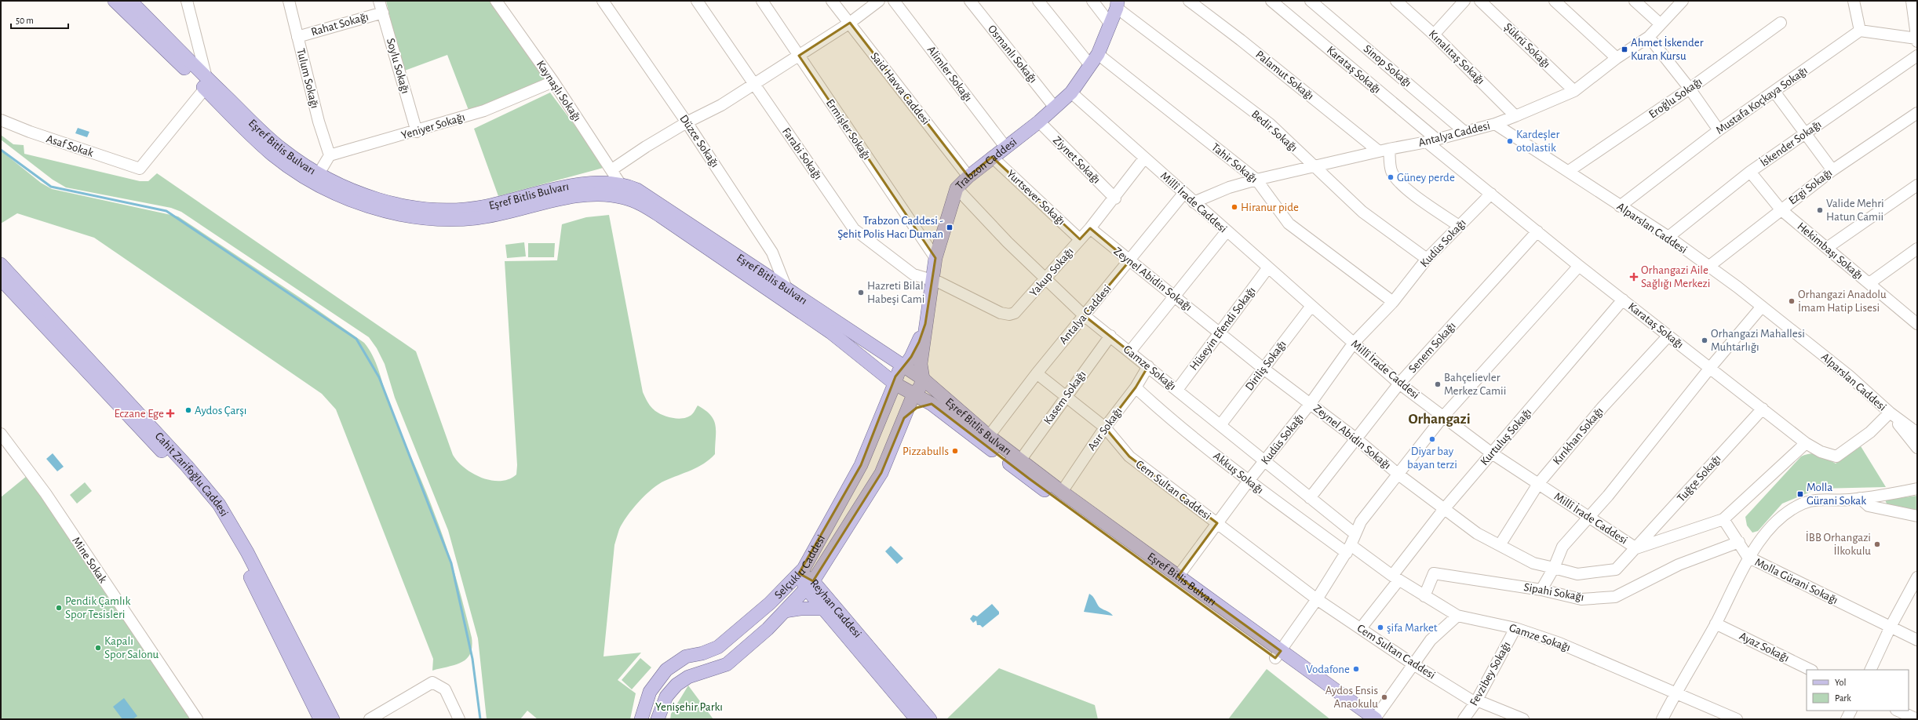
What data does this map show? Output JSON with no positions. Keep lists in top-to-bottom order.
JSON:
{
  "streets": {
    "main road": [
      "Eşref Bitlis Bulvarı",
      "Trabzon Caddesi",
      "Cahit Zarifoğlu Caddesi",
      "Selçuklu Caddesi",
      "Reyhan Caddesi"
    ],
    "street": [
      "Rahat Sokağı",
      "Şükrü Sokağı",
      "Osmanlı Sokağı",
      "Kınalıtaş Sokağı",
      "Soylu Sokağı",
      "Sinop Sokağı",
      "Karataş Sokağı",
      "Alimler Sokağı",
      "Palamut Sokağı",
      "Tulum Sokağı",
      "Said Havva Caddesi",
      "Kaynaşlı Sokağı",
      "Eroğlu Sokağı",
      "Mustafa Koçkaya Sokağı",
      "Yeniyer Sokağı",
      "Ermişler Sokağı",
      "Bedir Sokağı",
      "Antalya Caddesi",
      "Düzce Sokağı",
      "İskender Sokağı",
      "Asaf Sokak",
      "Farabi Sokağı",
      "Ziynet Sokağı",
      "Tahir Sokağı",
      "Ezgi Sokağı",
      "Yurtsever Sokağı",
      "Millî İrade Caddesi",
      "Alparslan Caddesi",
      "Kudüs Sokağı",
      "Hekimbaşı Sokağı",
      "Yakup Sokağı",
      "Zeynel Abidin Sokağı",
      "Hüseyin Efendi Sokağı",
      "Senem Sokağı",
      "Diriliş Sokağı",
      "Gamze Sokağı",
      "Kasem Sokağı",
      "Asır Sokağı",
      "Kırıkhan Sokağı",
      "Kurtuluş Sokağı",
      "Akkuş Sokağı",
      "Tuğçe Sokağı",
      "Cem Sultan Caddesi",
      "Mine Sokak",
      "Molla Gürani Sokağı",
      "Sipahi Sokağı",
      "Ayaz Sokağı",
      "Fevzibey Sokağı"
    ]
  },
  "crossings": [
    ["Rahat Sokağı", "Soylu Sokağı"],
    ["Rahat Sokağı", "Tulum Sokağı"],
    ["Şükrü Sokağı", "Antalya Caddesi"],
    ["Osmanlı Sokağı", "Trabzon Caddesi"],
    ["Kınalıtaş Sokağı", "Antalya Caddesi"],
    ["Soylu Sokağı", "Yeniyer Sokağı"],
    ["Sinop Sokağı", "Antalya Caddesi"],
    ["Karataş Sokağı", "Antalya Caddesi"],
    ["Karataş Sokağı", "Millî İrade Caddesi"],
    ["Karataş Sokağı", "Alparslan Caddesi"],
    ["Karataş Sokağı", "Kudüs Sokağı"],
    ["Karataş Sokağı", "Senem Sokağı"],
    ["Karataş Sokağı", "Kırıkhan Sokağı"],
    ["Karataş Sokağı", "Kurtuluş Sokağı"],
    ["Karataş Sokağı", "Tuğçe Sokağı"],
    ["Alimler Sokağı", "Trabzon Caddesi"],
    ["Palamut Sokağı", "Antalya Caddesi"],
    ["Tulum Sokağı", "Yeniyer Sokağı"],
    ["Said Havva Caddesi", "Trabzon Caddesi"],
    ["Kaynaşlı Sokağı", "Yeniyer Sokağı"],
    ["Kaynaşlı Sokağı", "Eşref Bitlis Bulvarı"],
    ["Eroğlu Sokağı", "Alparslan Caddesi"],
    ["Mustafa Koçkaya Sokağı", "Alparslan Caddesi"],
    ["Ermişler Sokağı", "Trabzon Caddesi"],
    ["Bedir Sokağı", "Antalya Caddesi"],
    ["Bedir Sokağı", "Trabzon Caddesi"],
    ["Bedir Sokağı", "Kudüs Sokağı"],
    ["Antalya Caddesi", "Eşref Bitlis Bulvarı"],
    ["Antalya Caddesi", "Tahir Sokağı"],
    ["Antalya Caddesi", "Millî İrade Caddesi"],
    ["Antalya Caddesi", "Alparslan Caddesi"],
    ["Antalya Caddesi", "Zeynel Abidin Sokağı"],
    ["Antalya Caddesi", "Gamze Sokağı"],
    ["Antalya Caddesi", "Cem Sultan Caddesi"],
    ["Düzce Sokağı", "Eşref Bitlis Bulvarı"],
    ["İskender Sokağı", "Alparslan Caddesi"],
    ["İskender Sokağı", "Hekimbaşı Sokağı"],
    ["Asaf Sokak", "Eşref Bitlis Bulvarı"],
    ["Eşref Bitlis Bulvarı", "Trabzon Caddesi"],
    ["Eşref Bitlis Bulvarı", "Kudüs Sokağı"],
    ["Eşref Bitlis Bulvarı", "Kasem Sokağı"],
    ["Eşref Bitlis Bulvarı", "Asır Sokağı"],
    ["Eşref Bitlis Bulvarı", "Selçuklu Caddesi"],
    ["Farabi Sokağı", "Trabzon Caddesi"],
    ["Farabi Sokağı", "Yakup Sokağı"],
    ["Ziynet Sokağı", "Trabzon Caddesi"],
    ["Ziynet Sokağı", "Yakup Sokağı"],
    ["Tahir Sokağı", "Trabzon Caddesi"],
    ["Tahir Sokağı", "Kudüs Sokağı"],
    ["Trabzon Caddesi", "Yurtsever Sokağı"],
    ["Trabzon Caddesi", "Millî İrade Caddesi"],
    ["Trabzon Caddesi", "Yakup Sokağı"],
    ["Trabzon Caddesi", "Gamze Sokağı"],
    ["Trabzon Caddesi", "Selçuklu Caddesi"],
    ["Ezgi Sokağı", "Alparslan Caddesi"],
    ["Ezgi Sokağı", "Hekimbaşı Sokağı"],
    ["Yurtsever Sokağı", "Yakup Sokağı"],
    ["Millî İrade Caddesi", "Kudüs Sokağı"],
    ["Millî İrade Caddesi", "Yakup Sokağı"],
    ["Millî İrade Caddesi", "Zeynel Abidin Sokağı"],
    ["Millî İrade Caddesi", "Hüseyin Efendi Sokağı"],
    ["Millî İrade Caddesi", "Senem Sokağı"],
    ["Millî İrade Caddesi", "Diriliş Sokağı"],
    ["Millî İrade Caddesi", "Kırıkhan Sokağı"],
    ["Millî İrade Caddesi", "Kurtuluş Sokağı"],
    ["Millî İrade Caddesi", "Tuğçe Sokağı"],
    ["Kudüs Sokağı", "Zeynel Abidin Sokağı"],
    ["Kudüs Sokağı", "Gamze Sokağı"],
    ["Kudüs Sokağı", "Akkuş Sokağı"],
    ["Kudüs Sokağı", "Cem Sultan Caddesi"],
    ["Yakup Sokağı", "Zeynel Abidin Sokağı"],
    ["Yakup Sokağı", "Gamze Sokağı"],
    ["Zeynel Abidin Sokağı", "Hüseyin Efendi Sokağı"],
    ["Zeynel Abidin Sokağı", "Senem Sokağı"],
    ["Zeynel Abidin Sokağı", "Diriliş Sokağı"],
    ["Zeynel Abidin Sokağı", "Kırıkhan Sokağı"],
    ["Zeynel Abidin Sokağı", "Kurtuluş Sokağı"],
    ["Zeynel Abidin Sokağı", "Tuğçe Sokağı"],
    ["Hüseyin Efendi Sokağı", "Gamze Sokağı"],
    ["Senem Sokağı", "Gamze Sokağı"],
    ["Diriliş Sokağı", "Gamze Sokağı"],
    ["Gamze Sokağı", "Kasem Sokağı"],
    ["Gamze Sokağı", "Asır Sokağı"],
    ["Gamze Sokağı", "Kurtuluş Sokağı"],
    ["Gamze Sokağı", "Akkuş Sokağı"],
    ["Gamze Sokağı", "Sipahi Sokağı"],
    ["Gamze Sokağı", "Fevzibey Sokağı"],
    ["Kasem Sokağı", "Cem Sultan Caddesi"],
    ["Asır Sokağı", "Akkuş Sokağı"],
    ["Asır Sokağı", "Cem Sultan Caddesi"],
    ["Kurtuluş Sokağı", "Cem Sultan Caddesi"],
    ["Cem Sultan Caddesi", "Fevzibey Sokağı"],
    ["Selçuklu Caddesi", "Reyhan Caddesi"]
  ],
  "districts": ["Orhangazi"],
  "parks": ["Yenişehir Parkı"],
  "places": {
    "transit": ["Ahmet İskender Kuran Kursu", "Trabzon Caddesi - Şehit Polis Hacı Duman", "Molla Gürani Sokak"],
    "other": [
      "Kardeşler otolastik",
      "Güney perde",
      "Hiranur pide",
      "Valide Mehri Hatun Camii",
      "Hazreti Bilal Habeşi Cami",
      "Orhangazi Anadolu İmam Hatip Lisesi",
      "Orhangazi Mahallesi Muhtarlığı",
      "Bahçelievler Merkez Camii",
      "Aydos Çarşı",
      "Diyar bay bayan terzi",
      "Pizzabulls",
      "İBB Orhangazi İlkokulu",
      "Pendik Çamlık Spor Tesisleri",
      "şifa Market",
      "Kapalı Spor Salonu",
      "Vodafone",
      "Aydos Ensis Anaokulu"
    ],
    "health": ["Orhangazi Aile Sağlığı Merkezi", "Eczane Ege"]
  },
  "legend": ["Yol", "Park"],
  "scale_bar": "50 m"
}
